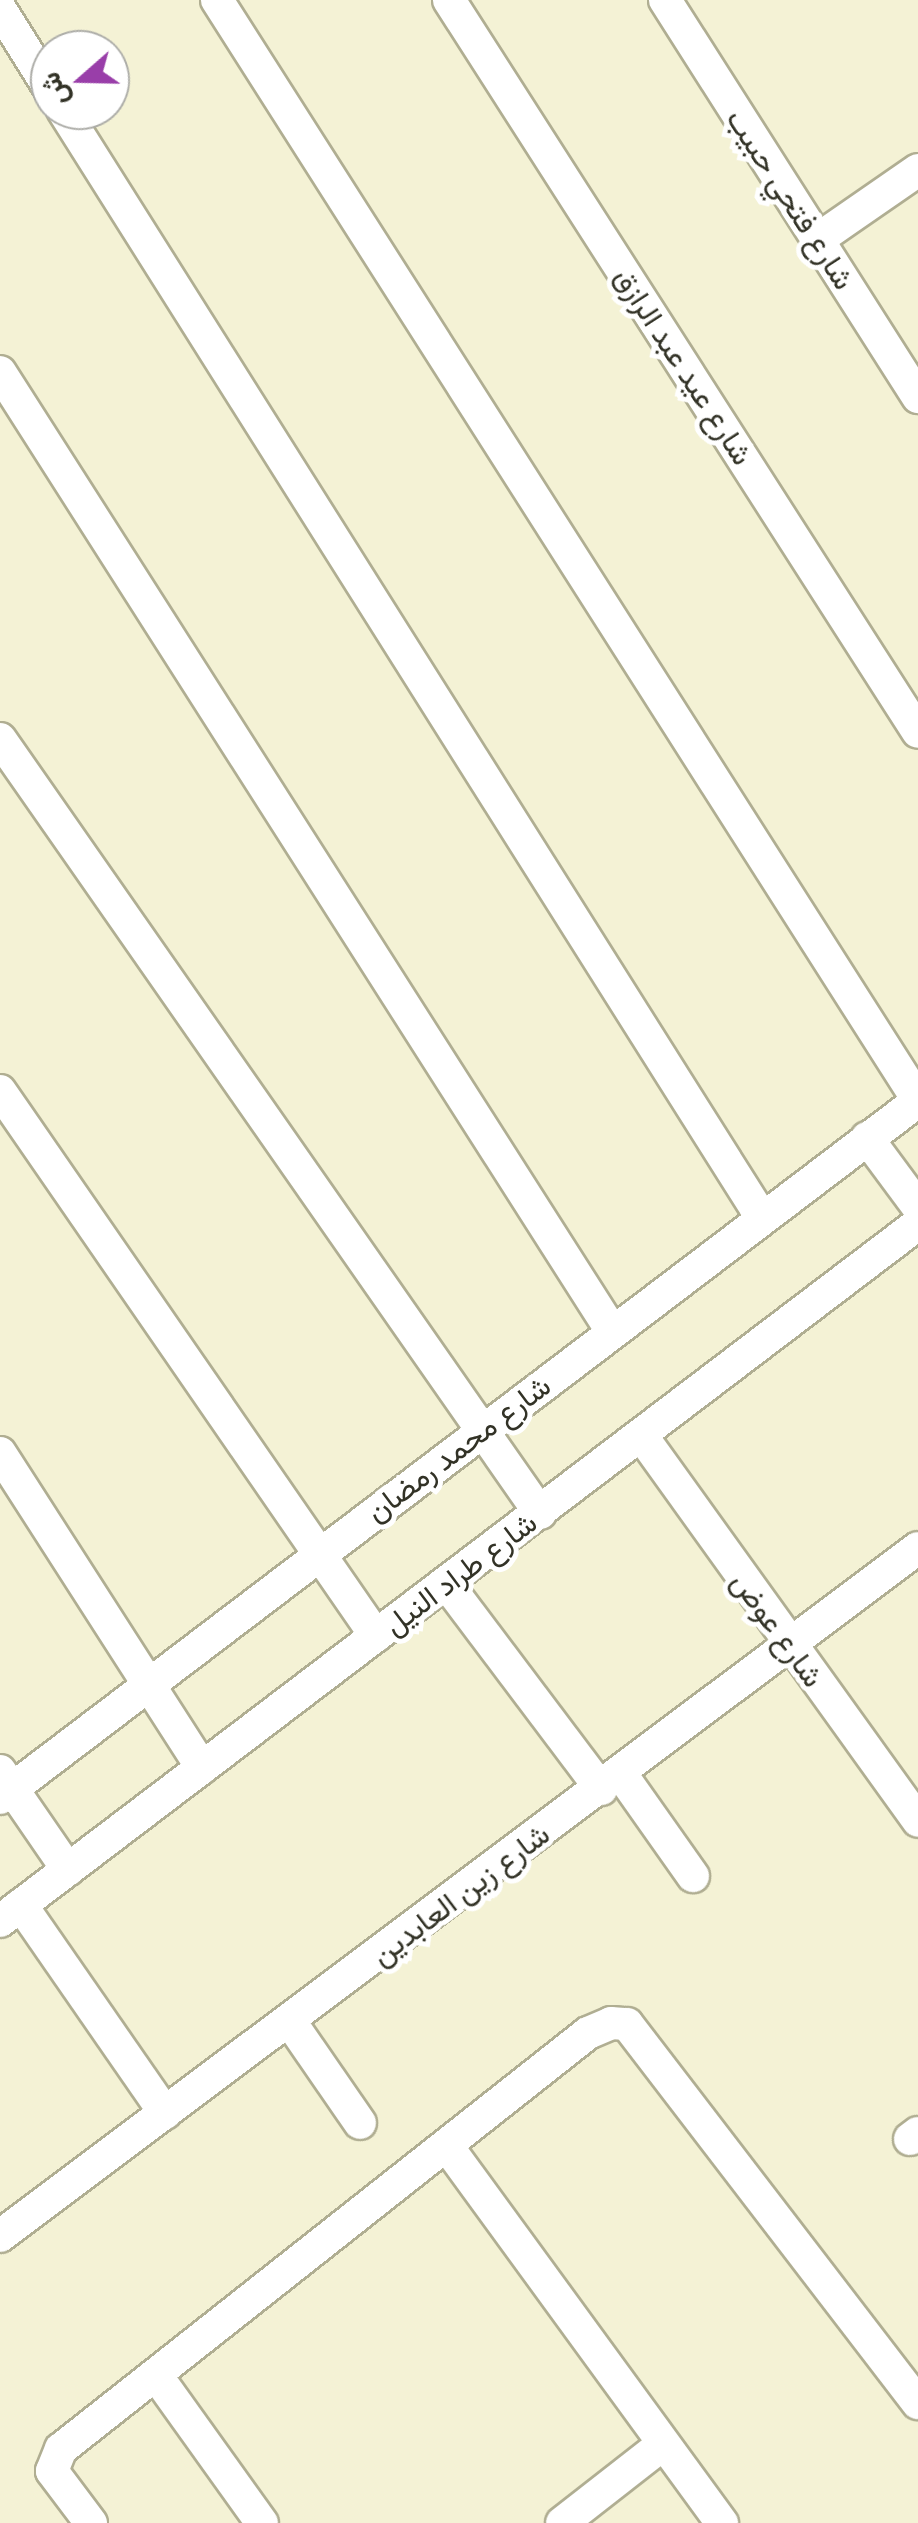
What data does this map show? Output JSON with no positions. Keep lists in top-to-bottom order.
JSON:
{
  "streets": {
    "street": [
      "شارع فتحي حبيب",
      "شارع عيد عبد الرازق",
      "شارع محمد رمضان",
      "شارع طراد النيل",
      "شارع عوض",
      "شارع زين العابدين"
    ]
  },
  "crossings": [
    ["شارع طراد النيل", "شارع عوض"],
    ["شارع عوض", "شارع زين العابدين"]
  ],
  "north": "left"
}
